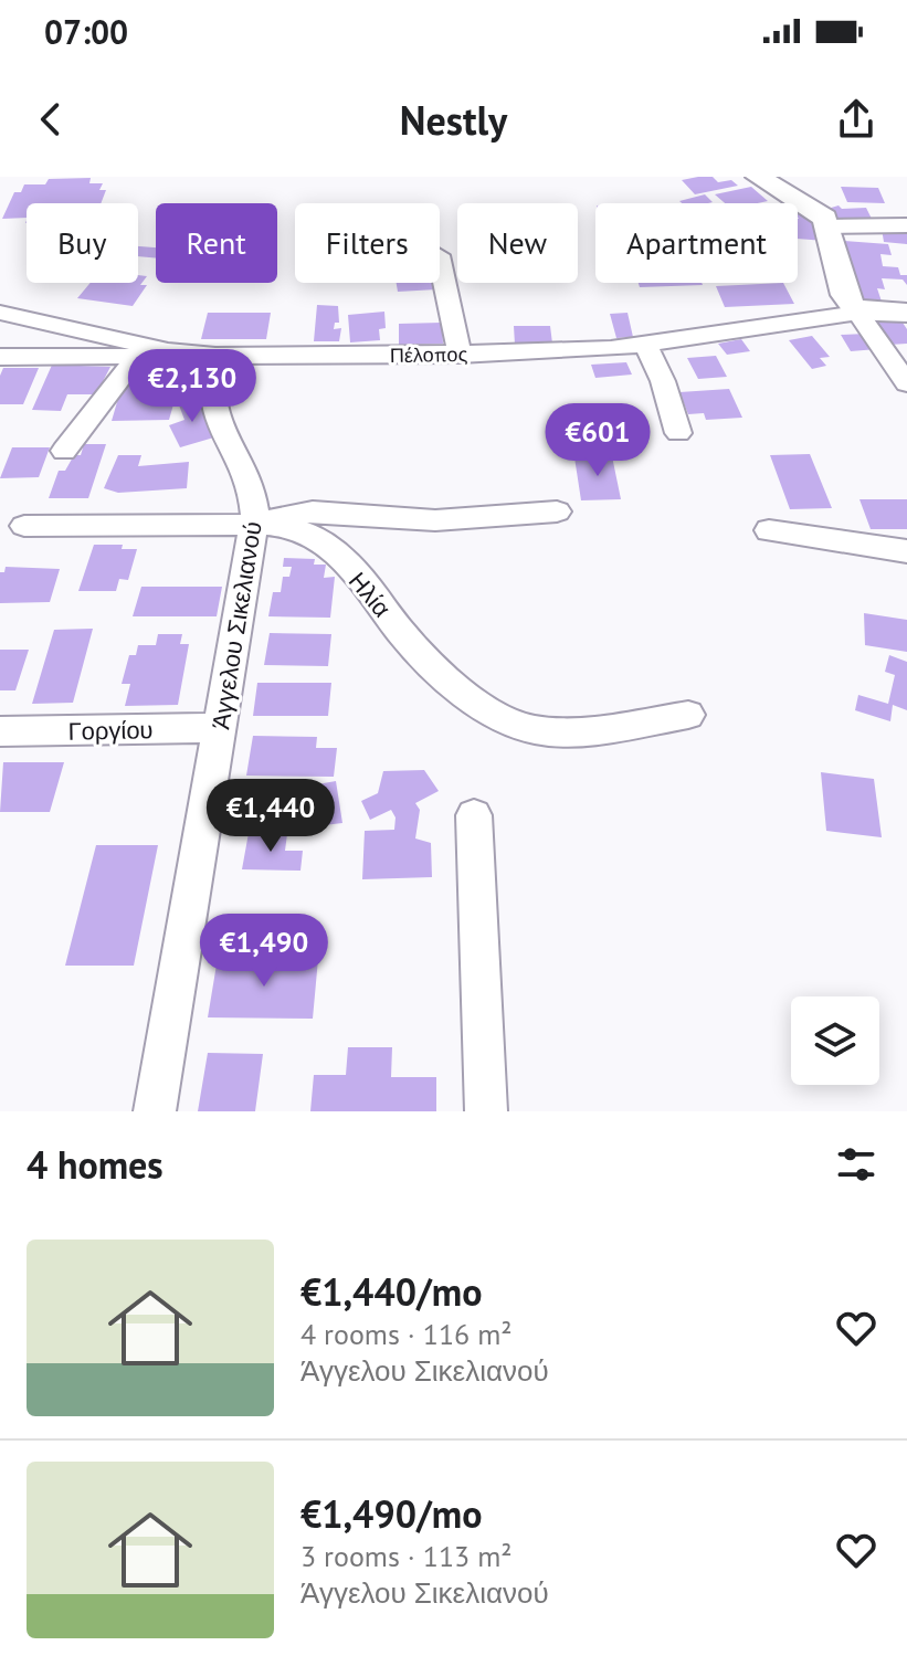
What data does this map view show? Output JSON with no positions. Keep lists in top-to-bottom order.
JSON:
{
  "streets": {
    "street": [
      "Πέλοπος",
      "Ηλία",
      "Άγγελου Σικελιανού",
      "Γοργίου"
    ]
  },
  "crossings": [
    ["Πέλοπος", "Άγγελου Σικελιανού"],
    ["Ηλία", "Άγγελου Σικελιανού"],
    ["Άγγελου Σικελιανού", "Γοργίου"]
  ],
  "page": {
    "status": "07:00",
    "header": "Nestly",
    "chip": [
      "Buy",
      "Rent",
      "Filters",
      "New",
      "Apartment"
    ],
    "price": [
      "€2,130",
      "€601",
      "€1,440",
      "€1,490"
    ],
    "heading": "4 homes",
    "list": [
      {
        "name": "€1,440/mo",
        "note": "4 rooms · 116 m² · Άγγελου Σικελιανού"
      },
      {
        "name": "€1,490/mo",
        "note": "3 rooms · 113 m² · Άγγελου Σικελιανού"
      }
    ]
  }
}
